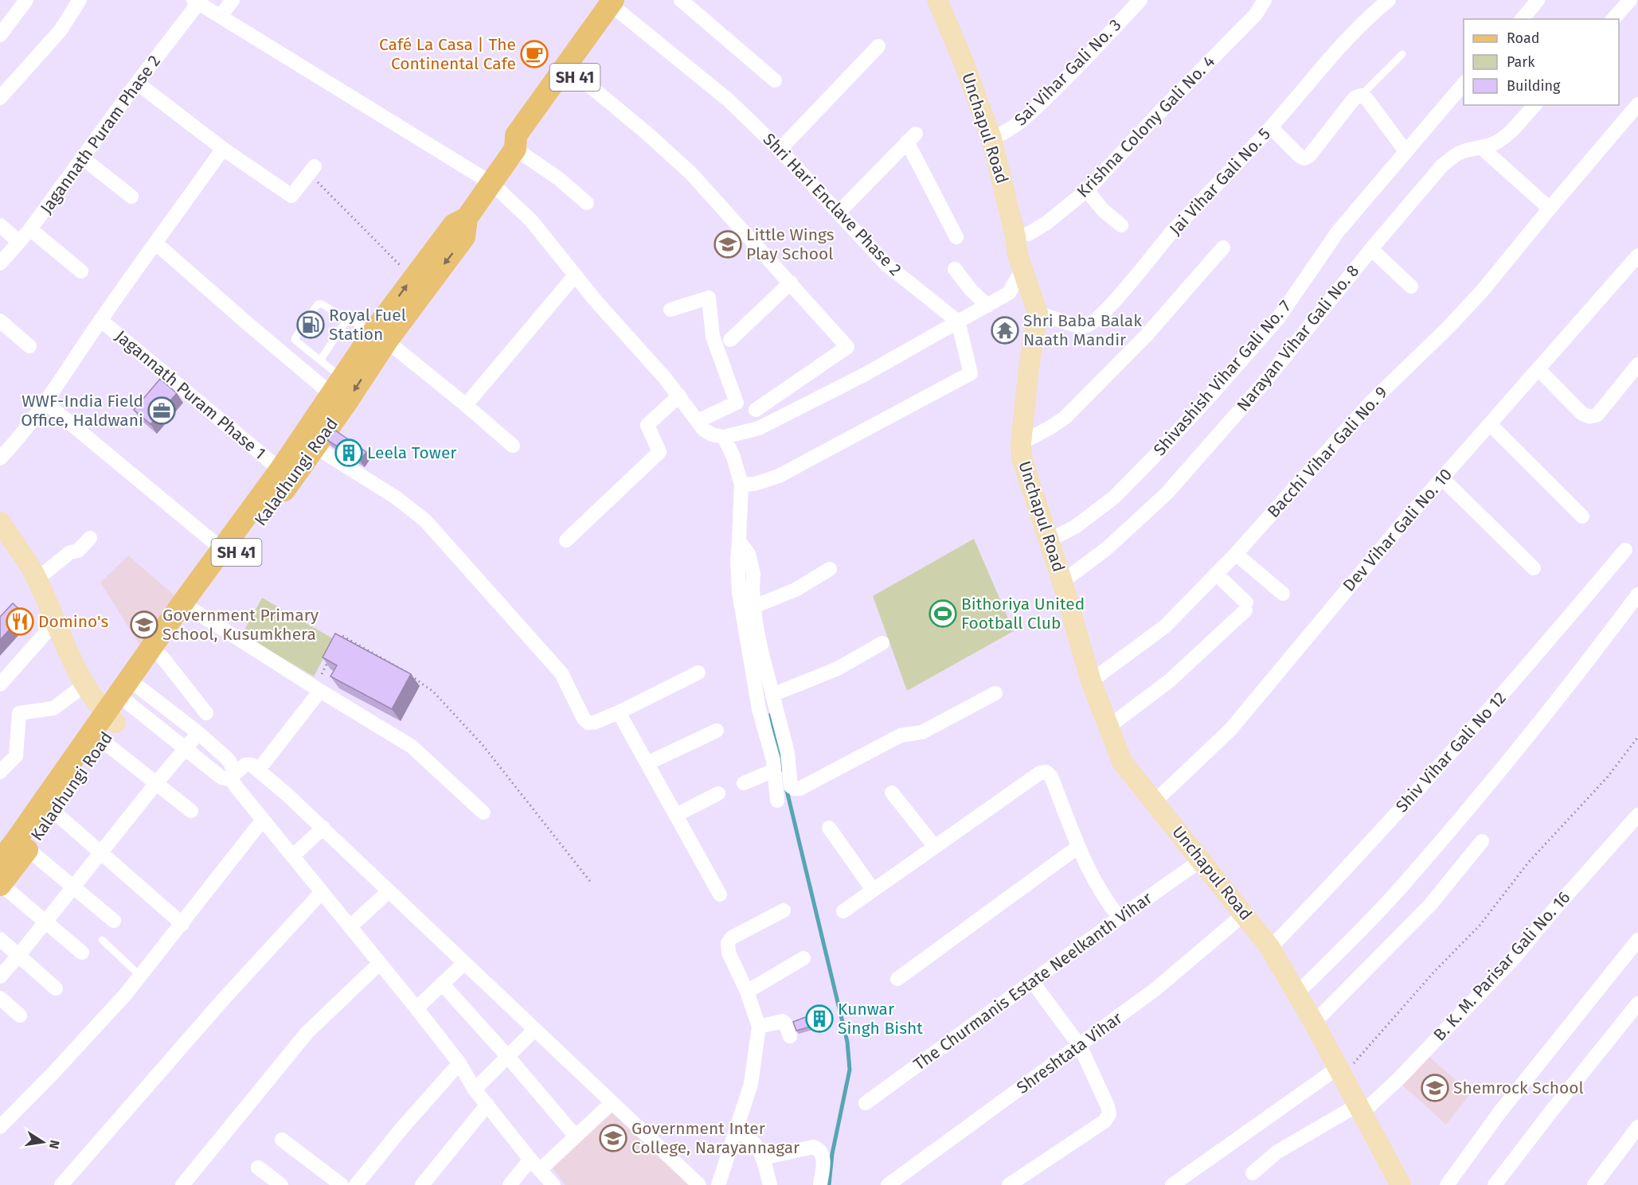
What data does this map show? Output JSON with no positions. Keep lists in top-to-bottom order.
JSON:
{
  "streets": {
    "main road": ["SH 41", "Kaladhungi Road"],
    "street": [
      "Sai Vihar Gali No. 3",
      "Krishna Colony Gali No. 4",
      "Unchapul Road",
      "Jagannath Puram Phase 2",
      "Jai Vihar Gali No. 5",
      "Shri Hari Enclave Phase 2",
      "Narayan Vihar Gali No. 8",
      "Shivashish Vihar Gali No. 7",
      "Jagannath Puram Phase 1",
      "Bacchi Vihar Gali No. 9",
      "Dev Vihar Gali No. 10",
      "Shiv Vihar Gali No 12",
      "B. K. M. Parisar Gali No. 16",
      "The Churmanis Estate Neelkanth Vihar",
      "Shreshtata Vihar"
    ]
  },
  "crossings": [
    ["Sai Vihar Gali No. 3", "Unchapul Road"],
    ["Krishna Colony Gali No. 4", "Unchapul Road"],
    ["Unchapul Road", "Jai Vihar Gali No. 5"],
    ["Unchapul Road", "Narayan Vihar Gali No. 8"],
    ["Unchapul Road", "Shivashish Vihar Gali No. 7"],
    ["Unchapul Road", "Bacchi Vihar Gali No. 9"],
    ["Unchapul Road", "Dev Vihar Gali No. 10"],
    ["Unchapul Road", "Shiv Vihar Gali No 12"],
    ["Unchapul Road", "B. K. M. Parisar Gali No. 16"],
    ["Unchapul Road", "The Churmanis Estate Neelkanth Vihar"],
    ["Unchapul Road", "Shreshtata Vihar"],
    ["Shri Hari Enclave Phase 2", "Kaladhungi Road"],
    ["Jagannath Puram Phase 1", "Kaladhungi Road"]
  ],
  "places": {
    "cafe": ["Café La Casa | The Continental Cafe"],
    "school or university": [
      "Little Wings Play School",
      "Government Primary School, Kusumkhera",
      "Shemrock School",
      "Government Inter College, Narayannagar"
    ],
    "fuel station": ["Royal Fuel Station"],
    "temple": ["Shri Baba Balak Naath Mandir"],
    "office": ["WWF-India Field Office, Haldwani"],
    "building": ["Leela Tower", "Kunwar Singh Bisht"],
    "sports": ["Bithoriya United Football Club"],
    "restaurant": ["Domino's"]
  },
  "legend": ["Road", "Park", "Building"],
  "north": "right"
}
